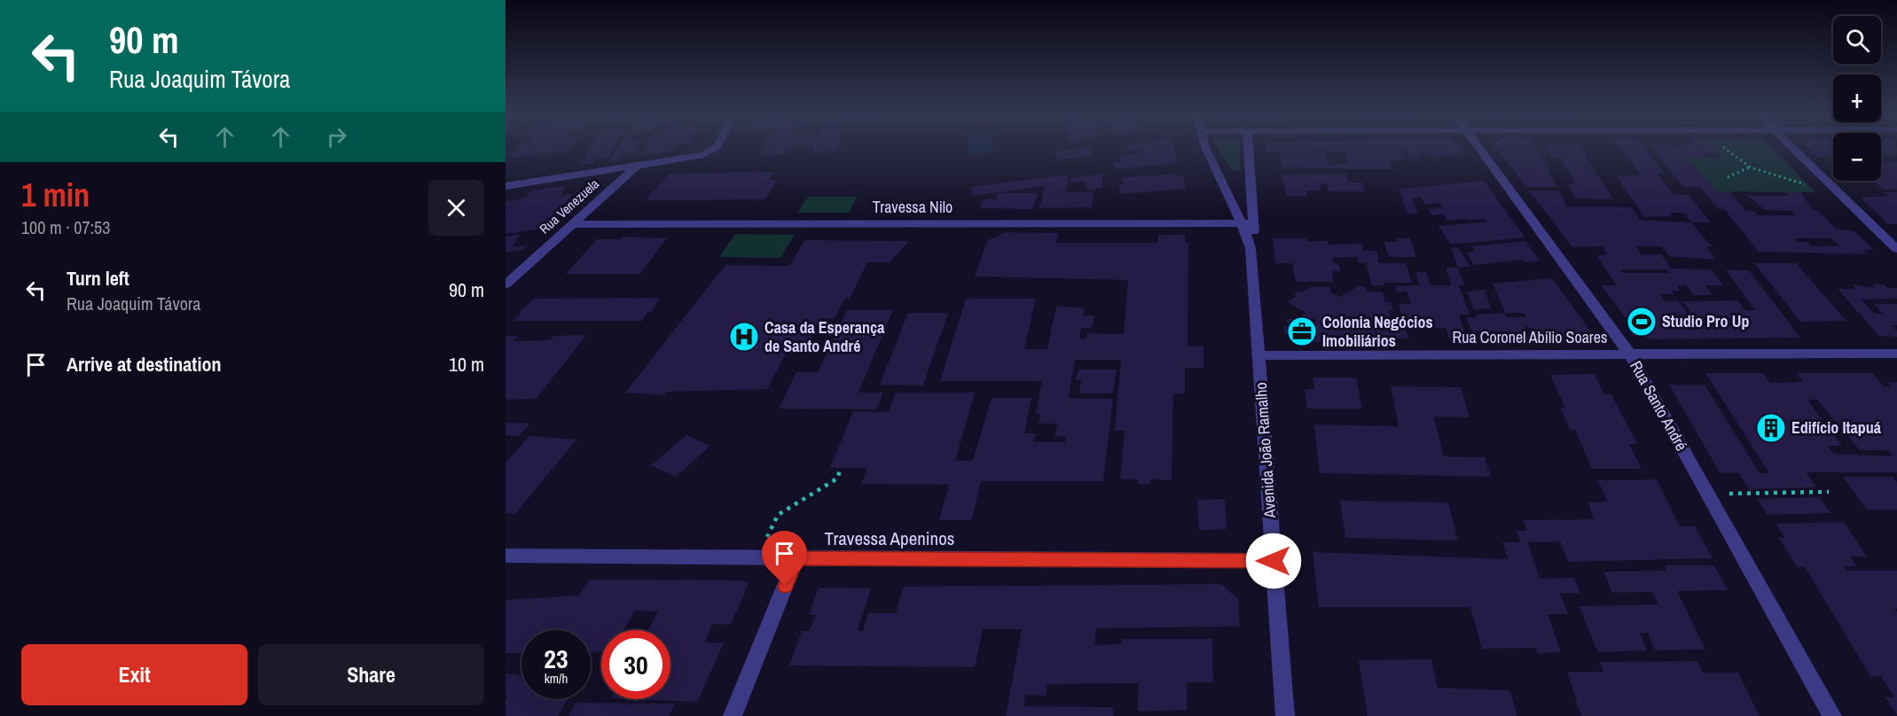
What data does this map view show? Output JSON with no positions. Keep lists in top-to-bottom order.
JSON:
{
  "streets": {
    "street": [
      "Rua Venezuela",
      "Travessa Nilo",
      "Rua Coronel Abílio Soares",
      "Rua Santo André",
      "Avenida João Ramalho",
      "Travessa Apeninos"
    ]
  },
  "crossings": [
    ["Rua Venezuela", "Travessa Nilo"],
    ["Travessa Nilo", "Avenida João Ramalho"],
    ["Rua Coronel Abílio Soares", "Rua Santo André"],
    ["Rua Coronel Abílio Soares", "Avenida João Ramalho"],
    ["Avenida João Ramalho", "Travessa Apeninos"]
  ],
  "places": {
    "sports": ["Studio Pro Up"],
    "office": ["Colonia Negócios Imobiliários"],
    "hospital": ["Casa da Esperança de Santo André"],
    "building": ["Edifício Itapuá"]
  },
  "page": {
    "turn": ["90 m", "Rua Joaquim Távora"],
    "map_buttons": ["+", "−"],
    "heading": ["1 min", "100 m · 07:53"],
    "list": [
      {
        "name": "Turn left",
        "note": "Rua Joaquim Távora",
        "value": "90 m"
      },
      {
        "name": "Arrive at destination",
        "value": "10 m"
      }
    ],
    "speed": "23 km/h",
    "limit": "30",
    "buttons": ["Exit", "Share"]
  }
}
